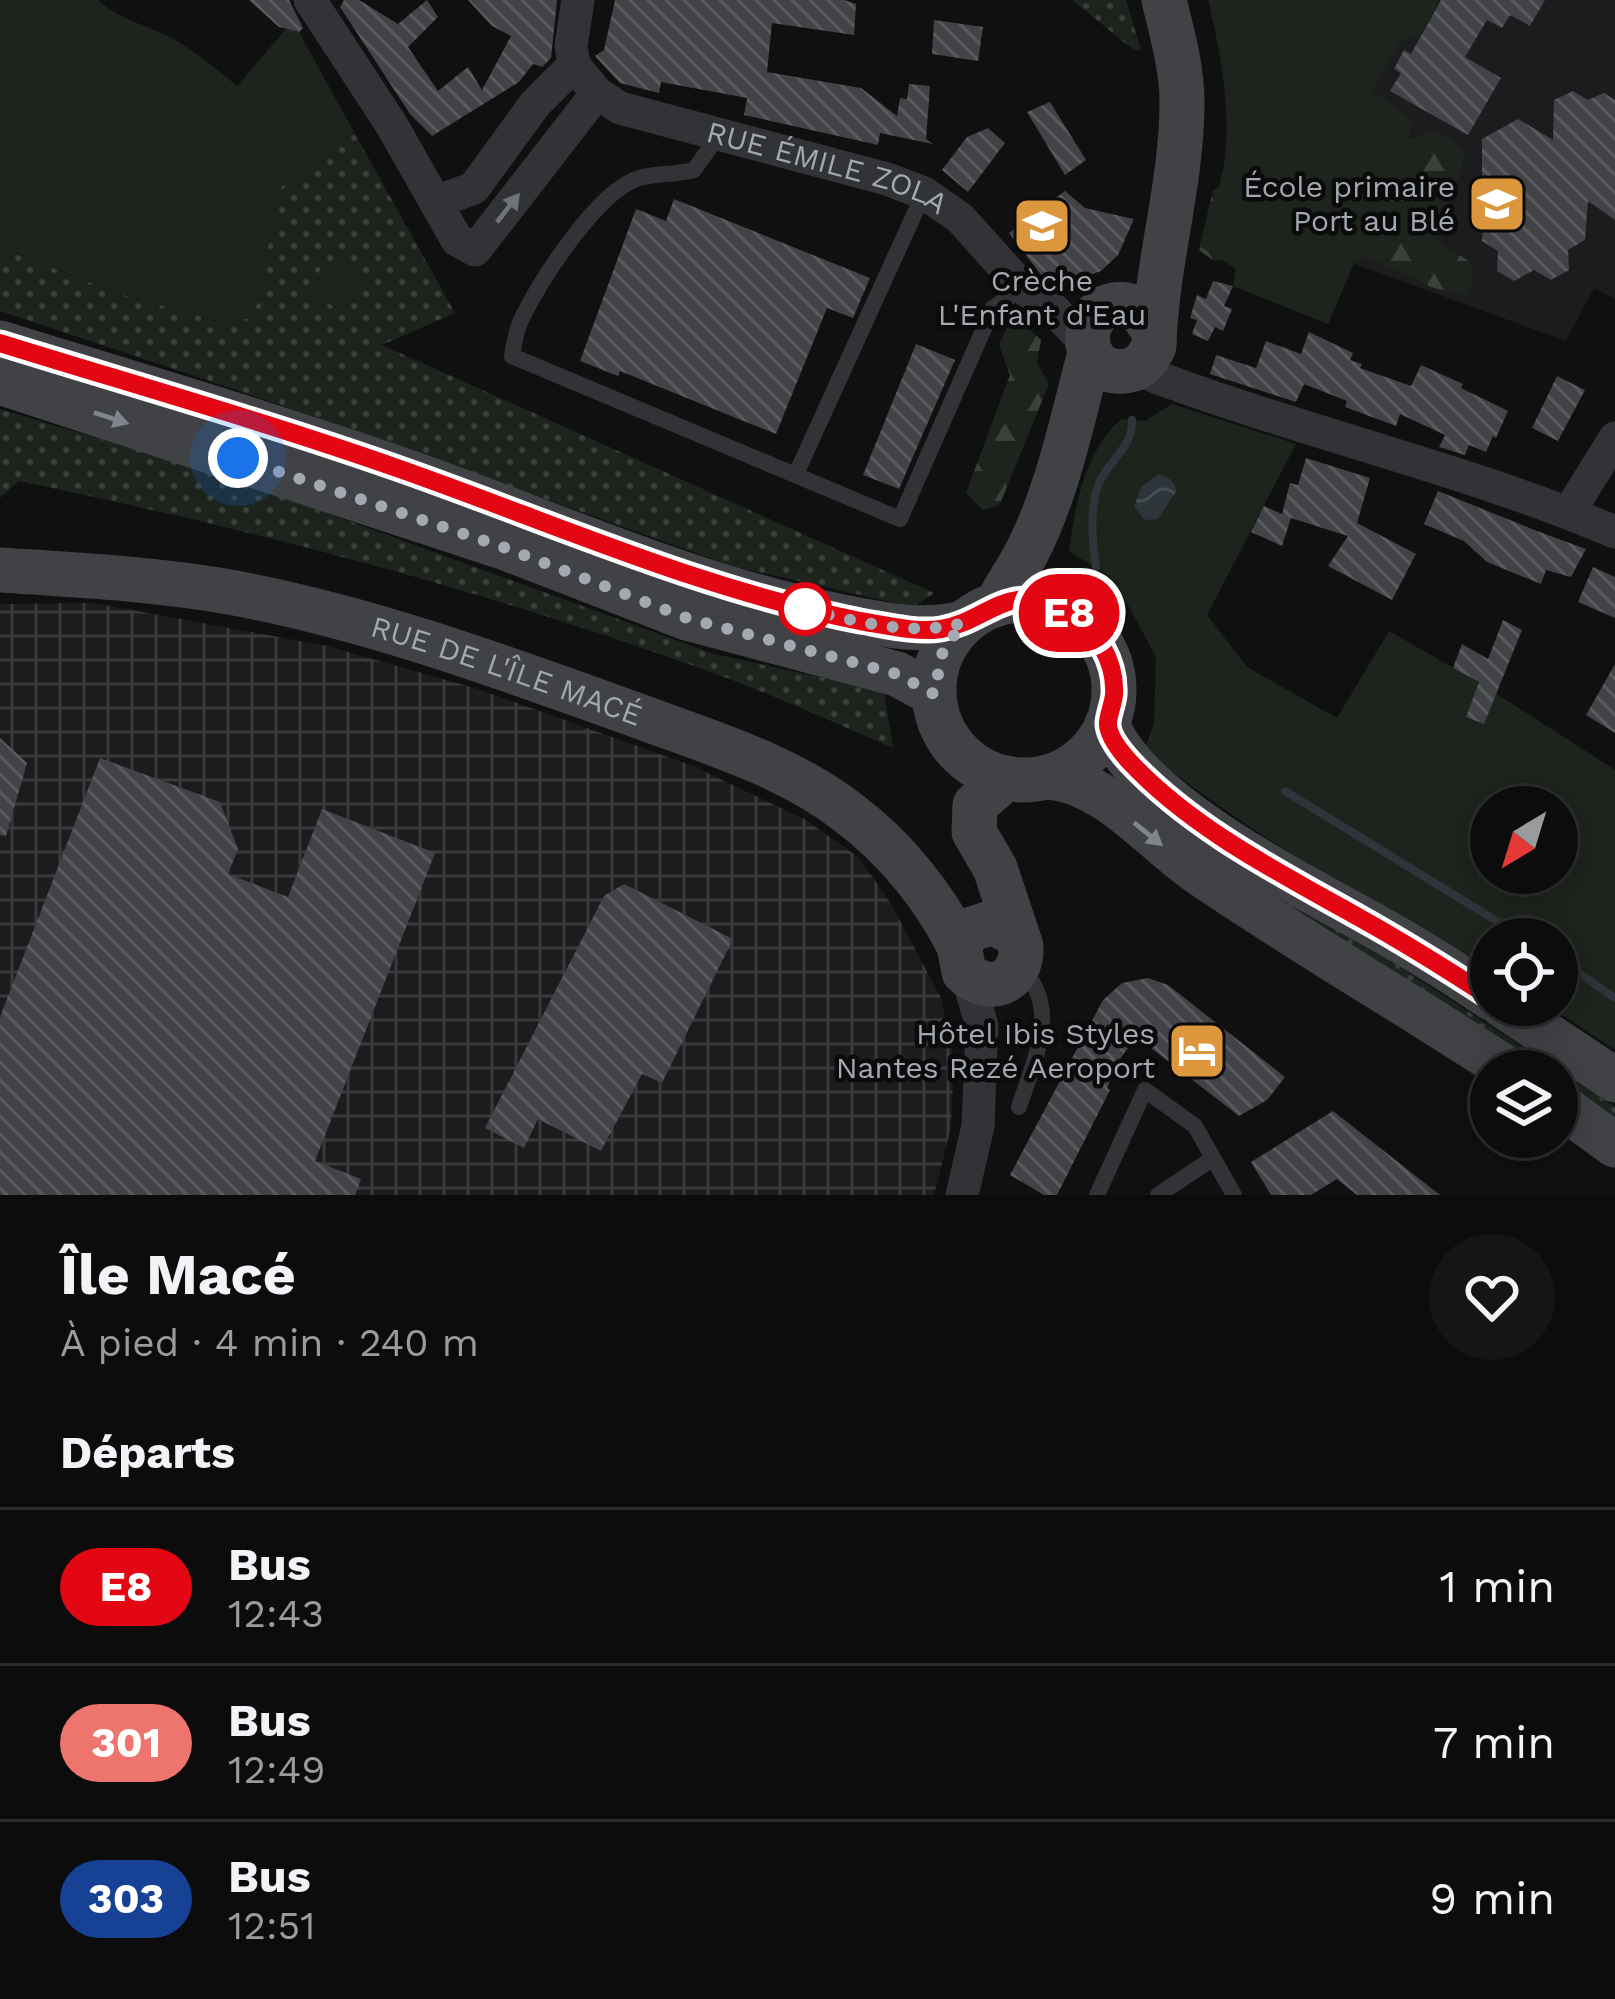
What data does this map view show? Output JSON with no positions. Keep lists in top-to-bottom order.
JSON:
{
  "streets": {
    "main road": ["RUE DE L'ÎLE MACÉ"],
    "street": ["RUE ÉMILE ZOLA"]
  },
  "places": {
    "school or university": ["École primaire Port au Blé", "Crèche L'Enfant d'Eau"],
    "hotel": ["Hôtel Ibis Styles Nantes Rezé Aeroport"]
  },
  "lines": ["bus line E8"],
  "north": "bottom left",
  "page": {
    "on_map": "E8",
    "heading": [
      ["Île Macé", "À pied · 4 min · 240 m"],
      "Départs"
    ],
    "list": [
      {
        "mark": "E8",
        "name": "Bus",
        "note": "12:43",
        "value": "1 min"
      },
      {
        "mark": "301",
        "name": "Bus",
        "note": "12:49",
        "value": "7 min"
      },
      {
        "mark": "303",
        "name": "Bus",
        "note": "12:51",
        "value": "9 min"
      }
    ]
  }
}
